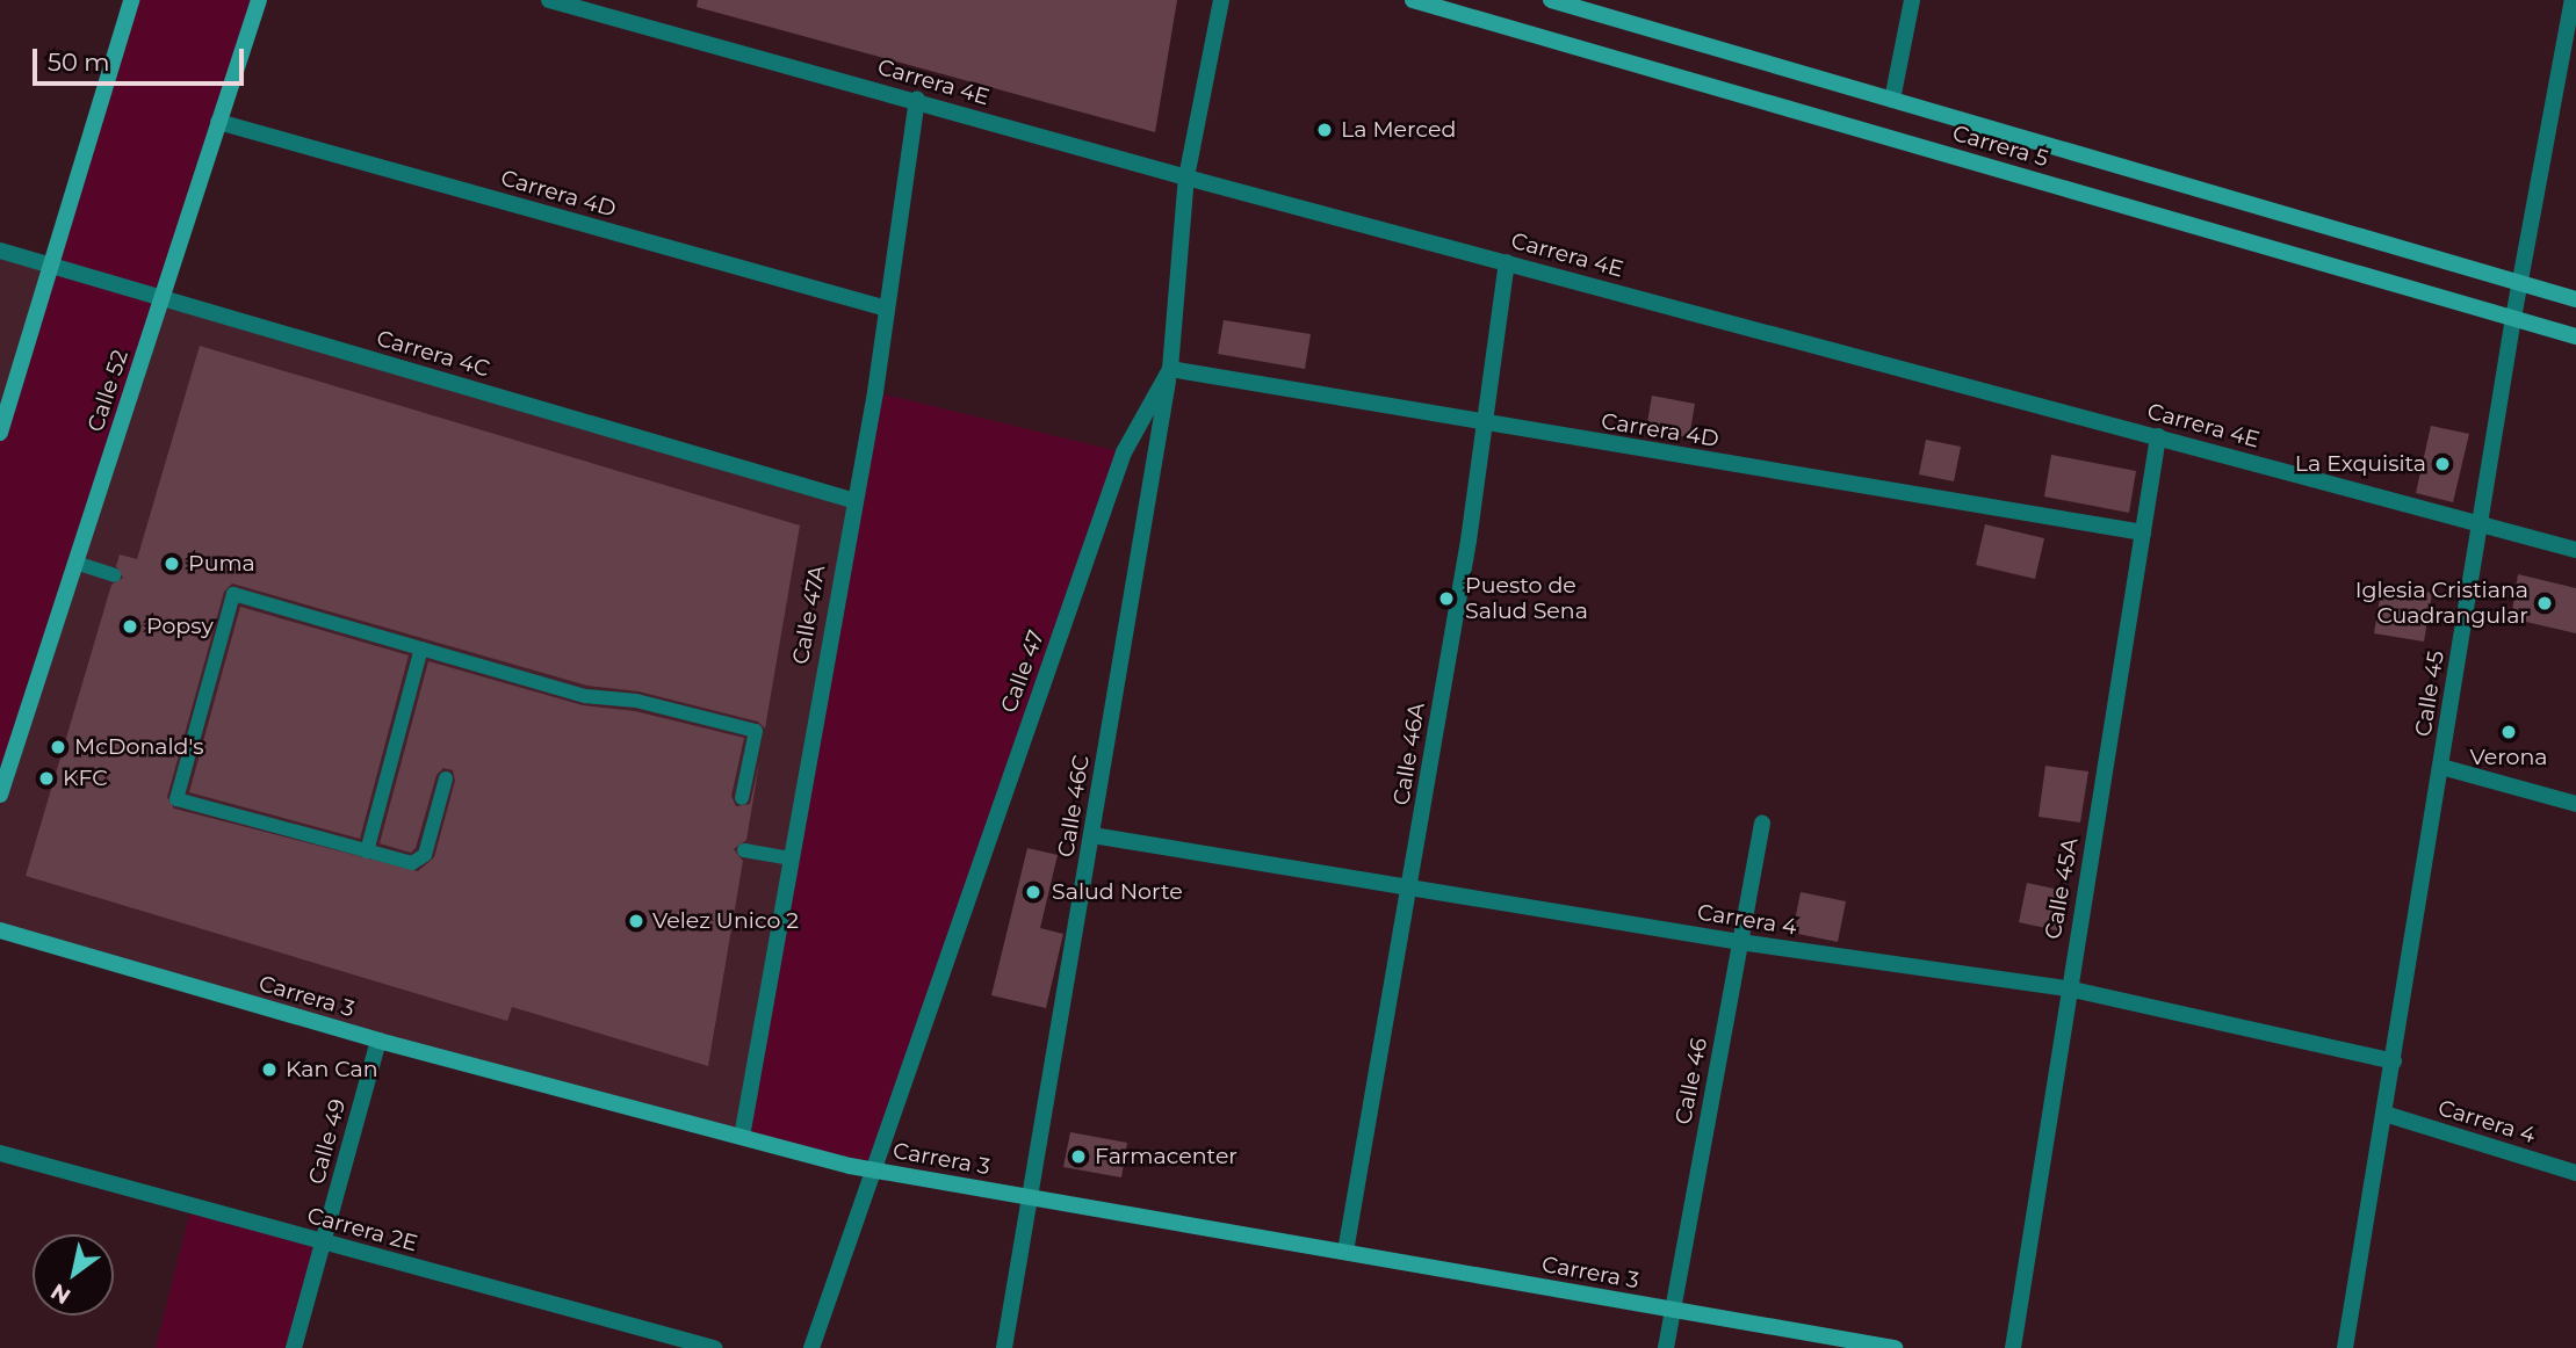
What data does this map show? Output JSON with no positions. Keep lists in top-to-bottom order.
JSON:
{
  "streets": {
    "main road": ["Carrera 5", "Calle 52", "Carrera 3"],
    "street": [
      "Carrera 4E",
      "Carrera 4D",
      "Carrera 4C",
      "Calle 47A",
      "Calle 47",
      "Calle 45",
      "Calle 46A",
      "Calle 46C",
      "Calle 45A",
      "Carrera 4",
      "Calle 46",
      "Calle 49",
      "Carrera 2E"
    ]
  },
  "crossings": [
    ["Carrera 4E", "Calle 47A"],
    ["Carrera 4E", "Calle 47"],
    ["Carrera 4E", "Calle 45"],
    ["Carrera 4E", "Calle 46A"],
    ["Carrera 4E", "Calle 45A"],
    ["Carrera 5", "Calle 45"],
    ["Carrera 4D", "Calle 52"],
    ["Carrera 4D", "Calle 47A"],
    ["Carrera 4D", "Calle 47"],
    ["Carrera 4D", "Calle 46A"],
    ["Carrera 4D", "Calle 46C"],
    ["Carrera 4D", "Calle 45A"],
    ["Carrera 4C", "Calle 52"],
    ["Carrera 4C", "Calle 47A"],
    ["Calle 47A", "Carrera 3"],
    ["Calle 47", "Calle 46C"],
    ["Calle 47", "Carrera 3"],
    ["Calle 45", "Carrera 4"],
    ["Calle 46A", "Carrera 4"],
    ["Calle 46A", "Carrera 3"],
    ["Calle 46C", "Carrera 4"],
    ["Calle 46C", "Carrera 3"],
    ["Calle 45A", "Carrera 4"],
    ["Carrera 4", "Calle 46"],
    ["Carrera 3", "Calle 46"],
    ["Carrera 3", "Calle 49"],
    ["Calle 49", "Carrera 2E"]
  ],
  "places": [
    "La Merced",
    "La Exquisita",
    "Puma",
    "Puesto de Salud Sena",
    "Iglesia Cristiana Cuadrangular",
    "Popsy",
    "Verona",
    "McDonald's",
    "KFC",
    "Salud Norte",
    "Velez Unico 2",
    "Kan Can",
    "Farmacenter"
  ],
  "scale_bar": "50 m",
  "north": "bottom left"
}
